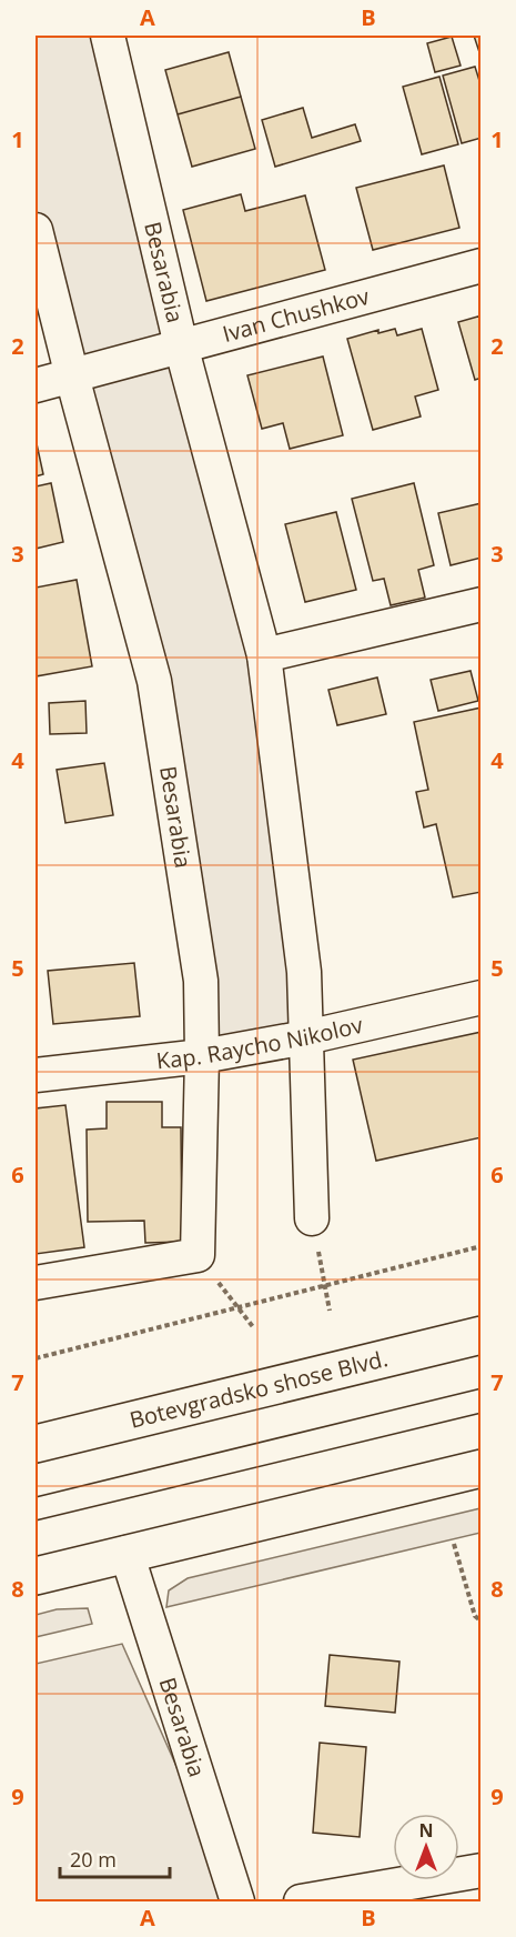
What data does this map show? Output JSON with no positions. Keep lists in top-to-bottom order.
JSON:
{
  "streets": {
    "main road": ["Botevgradsko shose Blvd."],
    "street": ["Besarabia", "Ivan Chushkov", "Kap. Raycho Nikolov"]
  },
  "crossings": [
    ["Besarabia", "Ivan Chushkov"],
    ["Besarabia", "Kap. Raycho Nikolov"]
  ],
  "scale_bar": "20 m",
  "north": "top",
  "grid": {
    "columns": ["A", "B"],
    "rows": [
      "1",
      "2",
      "3",
      "4",
      "5",
      "6",
      "7",
      "8",
      "9"
    ]
  }
}
